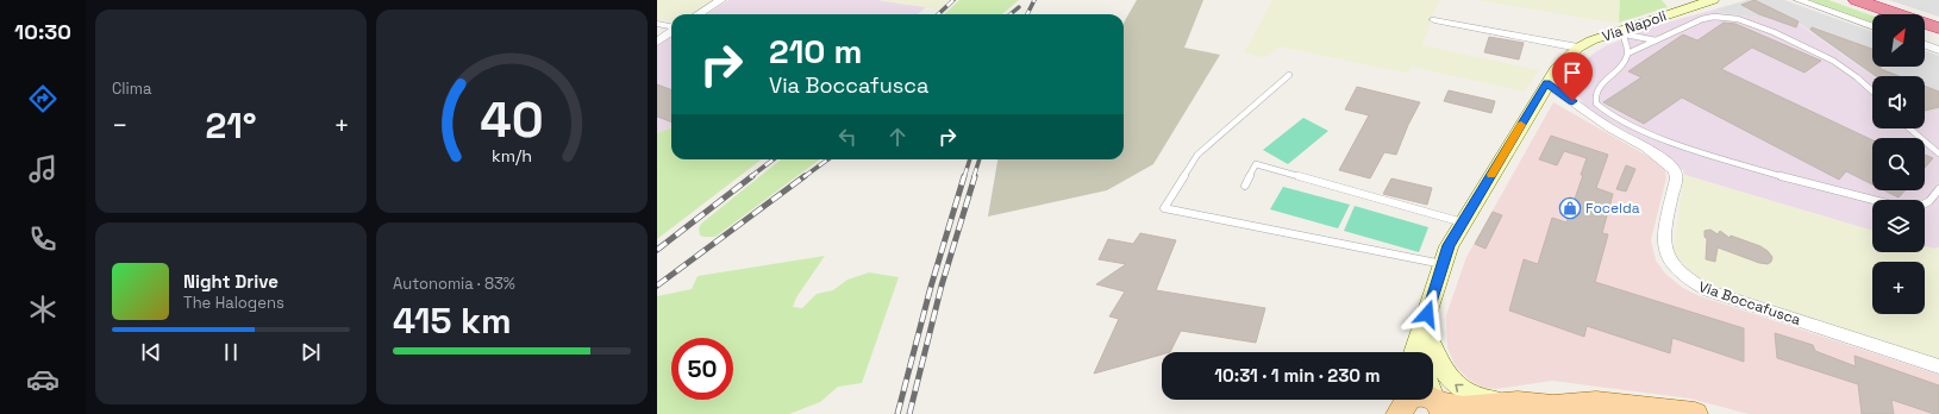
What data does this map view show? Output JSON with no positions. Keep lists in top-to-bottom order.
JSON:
{
  "streets": {
    "main road": ["Via Napoli"],
    "street": ["Via Boccafusca"]
  },
  "crossings": [
    ["Via Napoli", "Via Boccafusca"]
  ],
  "places": {
    "shop": ["Focelda"]
  },
  "north": "top right",
  "page": {
    "tabs": "10:30",
    "tile": [
      "Clima",
      ["Autonomia · 83%", "415 km"]
    ],
    "map_buttons": "+",
    "turn": ["210 m", "Via Boccafusca"],
    "heat": ["−", "21°", "+"],
    "song": ["Night Drive", "The Halogens"],
    "limit": "50",
    "trip": "10:31 · 1 min · 230 m",
    "gauge": ["40", "km/h"]
  }
}
